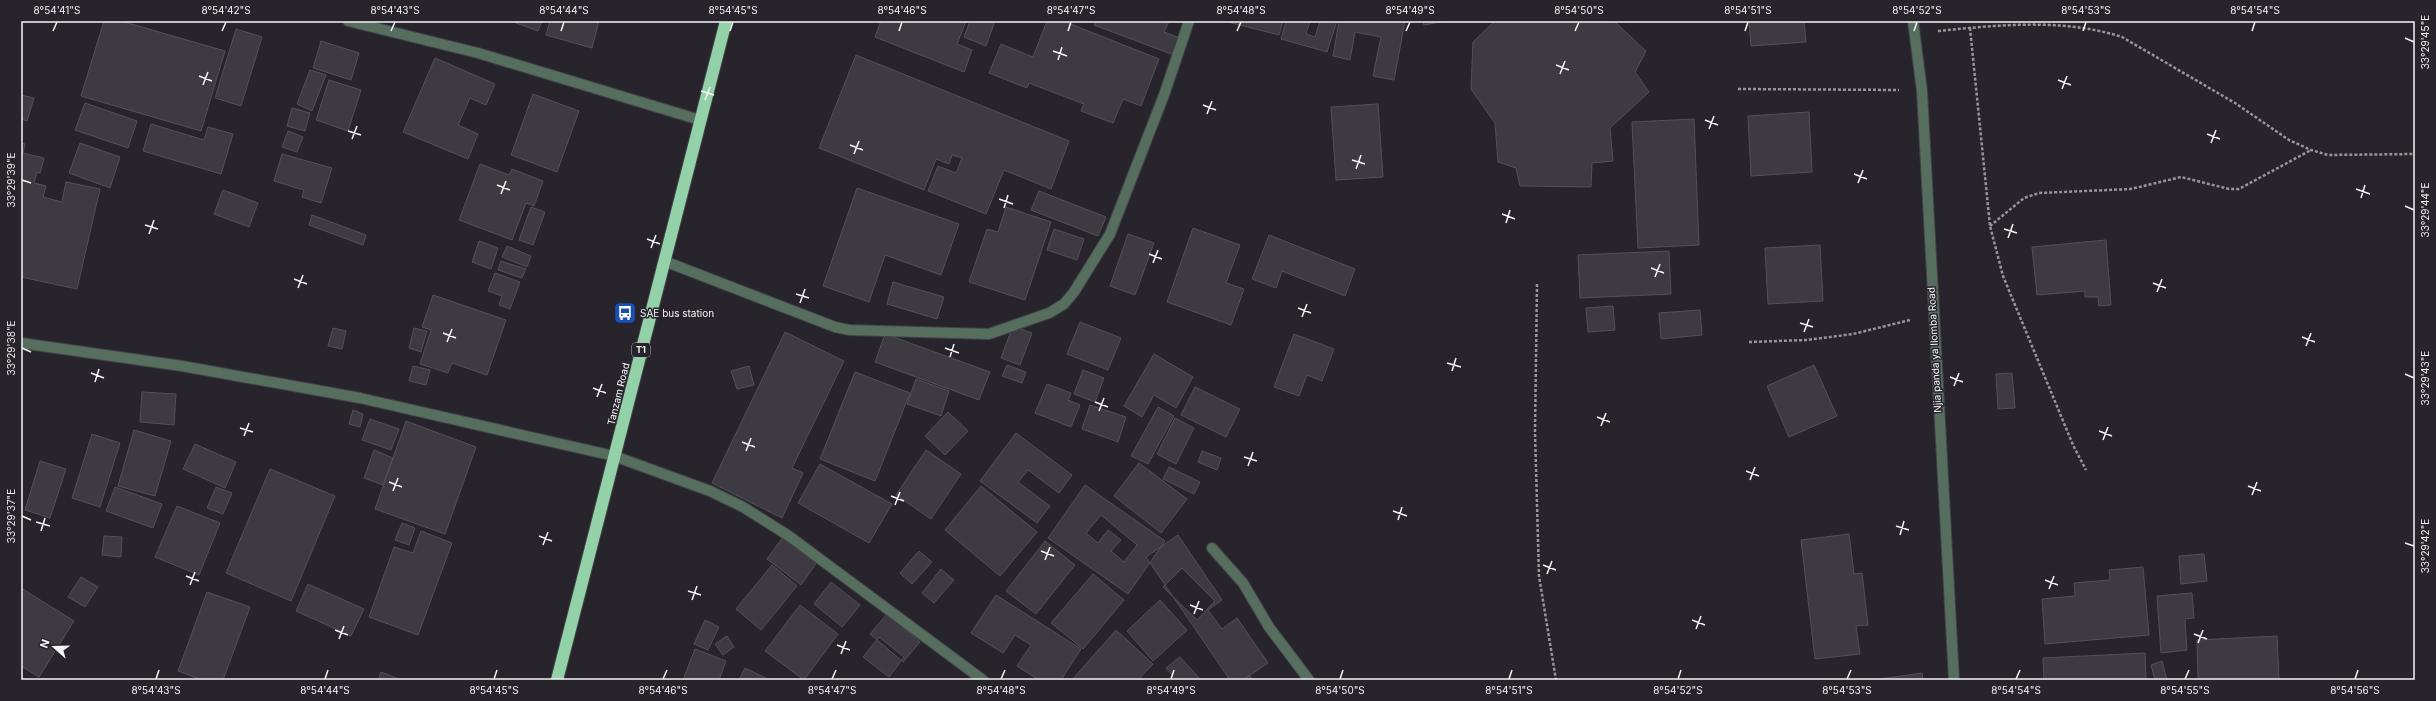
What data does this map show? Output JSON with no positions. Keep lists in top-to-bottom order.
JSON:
{
  "streets": {
    "highway": ["T1", "Tanzam Road"],
    "street": ["Njia panda ya Ilomba Road"]
  },
  "places": {
    "bus stop": ["SAE bus station"]
  },
  "north": "left",
  "coordinates": [
    "8°54'41\"S",
    "8°54'42\"S",
    "8°54'43\"S",
    "8°54'44\"S",
    "8°54'45\"S",
    "8°54'46\"S",
    "8°54'47\"S",
    "8°54'48\"S",
    "8°54'49\"S",
    "8°54'50\"S",
    "8°54'51\"S",
    "8°54'52\"S",
    "8°54'53\"S",
    "8°54'54\"S",
    "33°29'45\"E",
    "33°29'39\"E",
    "33°29'44\"E",
    "33°29'38\"E",
    "33°29'43\"E",
    "33°29'37\"E",
    "33°29'42\"E",
    "8°54'55\"S",
    "8°54'56\"S"
  ]
}
